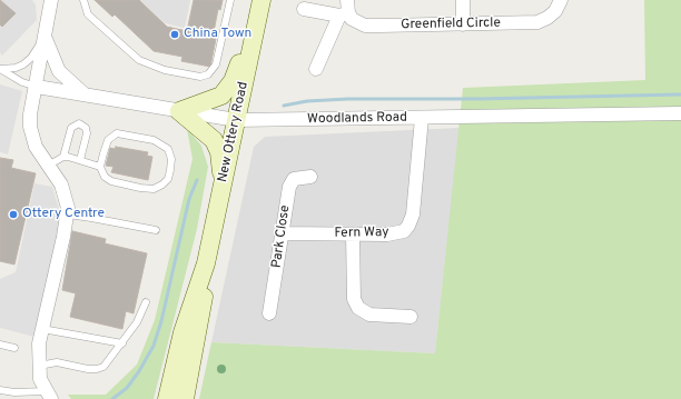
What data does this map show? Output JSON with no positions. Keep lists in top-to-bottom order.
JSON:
{
  "streets": {
    "main road": ["New Ottery Road"],
    "street": [
      "Greenfield Circle",
      "Woodlands Road",
      "Fern Way",
      "Park Close"
    ]
  },
  "crossings": [
    ["Woodlands Road", "New Ottery Road"],
    ["Woodlands Road", "Fern Way"],
    ["Fern Way", "Park Close"]
  ],
  "places": ["China Town", "Ottery Centre"]
}
